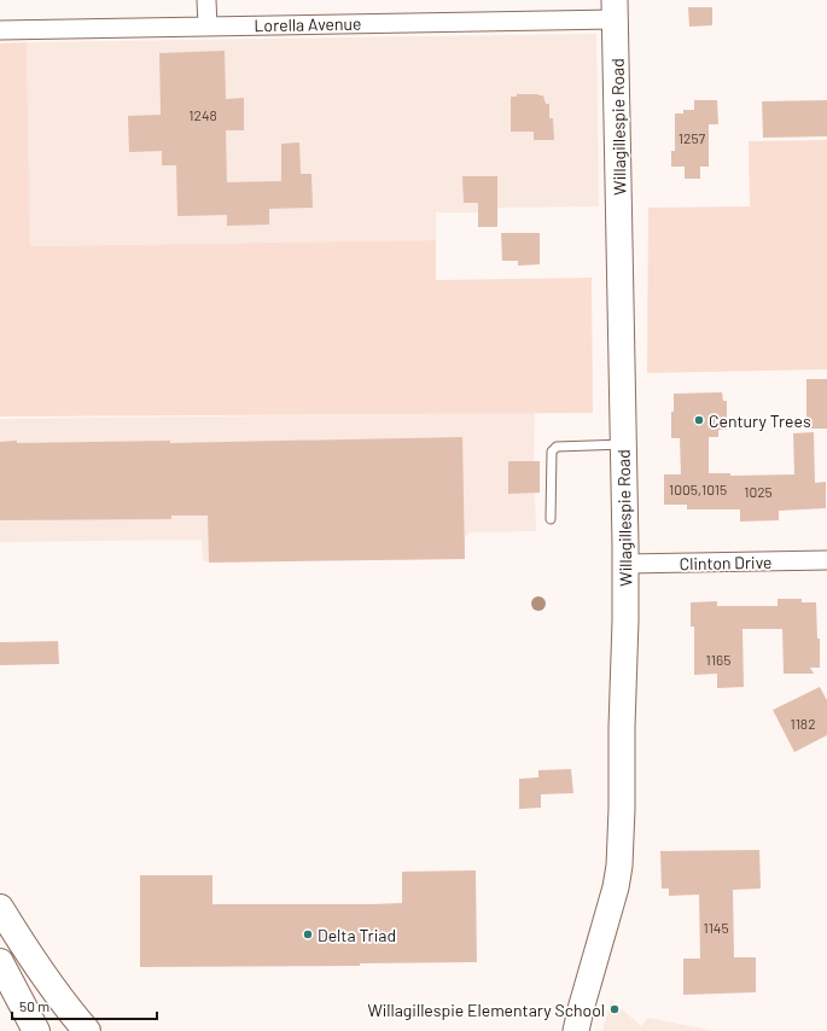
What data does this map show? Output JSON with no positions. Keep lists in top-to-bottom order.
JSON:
{
  "streets": {
    "main road": ["Willagillespie Road"],
    "street": ["Lorella Avenue", "Clinton Drive"]
  },
  "crossings": [
    ["Lorella Avenue", "Willagillespie Road"],
    ["Willagillespie Road", "Clinton Drive"]
  ],
  "places": ["Century Trees", "Delta Triad", "Willagillespie Elementary School"],
  "house_numbers": [
    "1248",
    "1257",
    "1005,1015",
    "1025",
    "1165",
    "1182",
    "1145"
  ],
  "scale_bar": "50 m"
}
